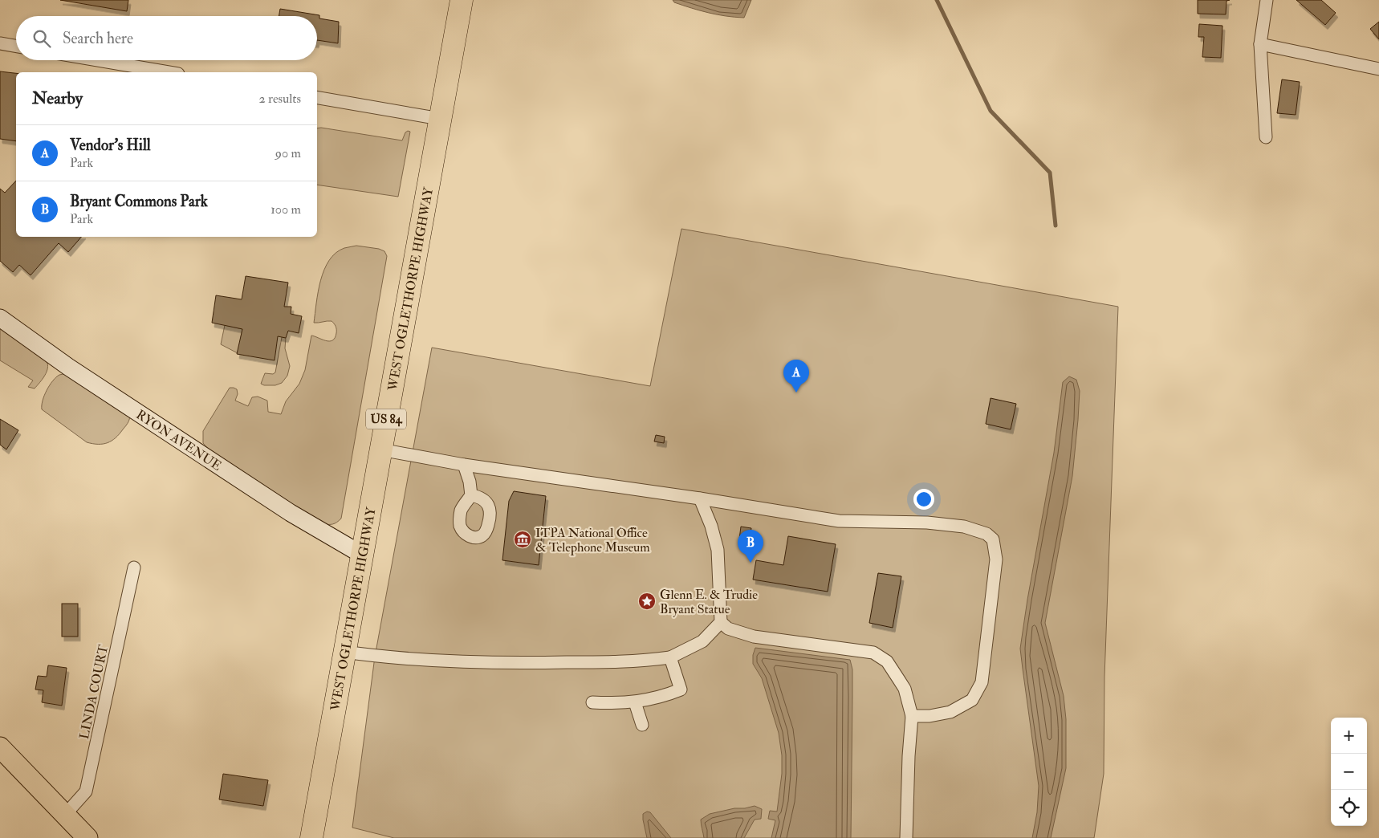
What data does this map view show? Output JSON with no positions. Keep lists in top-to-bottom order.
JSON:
{
  "streets": {
    "highway": ["WEST OGLETHORPE HIGHWAY", "US 84"],
    "street": ["RYON AVENUE", "LINDA COURT"]
  },
  "crossings": [
    ["WEST OGLETHORPE HIGHWAY", "RYON AVENUE"]
  ],
  "places": {
    "museum": ["ITPA National Office & Telephone Museum"],
    "place": ["Glenn E. & Trudie Bryant Statue"]
  },
  "page": {
    "search": "Search here",
    "heading": ["Nearby", "2 results"],
    "list": [
      {
        "mark": "A",
        "name": "Vendor's Hill",
        "note": "Park",
        "value": "90 m"
      },
      {
        "mark": "B",
        "name": "Bryant Commons Park",
        "note": "Park",
        "value": "100 m"
      }
    ],
    "pins": ["A", "B"],
    "map_buttons": ["+", "−"]
  }
}
